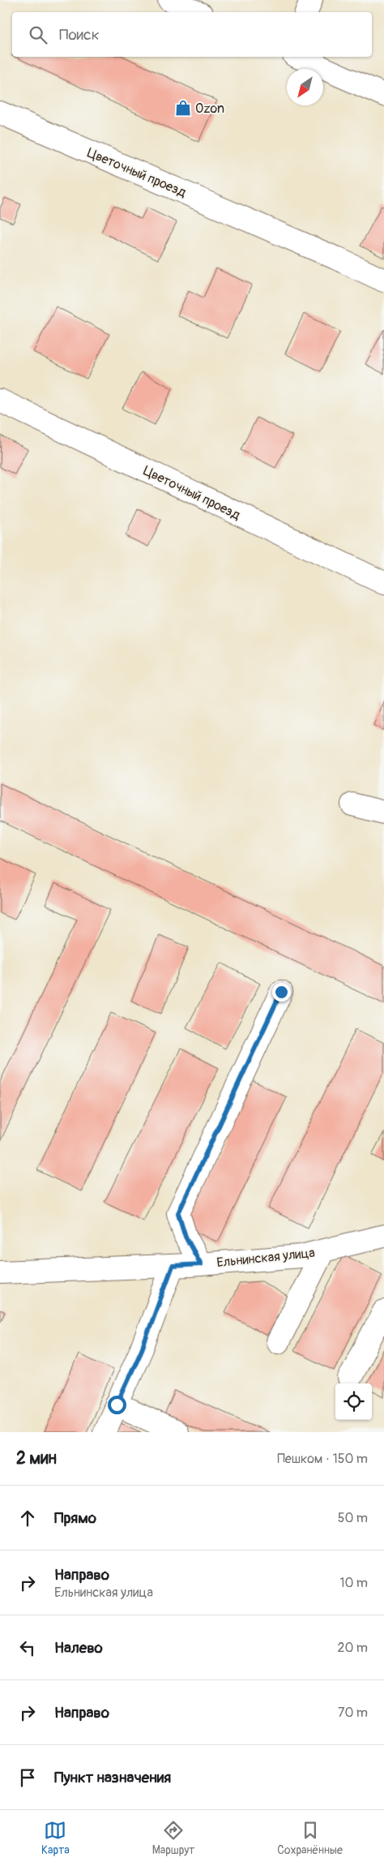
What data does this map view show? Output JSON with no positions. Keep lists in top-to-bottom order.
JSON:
{
  "streets": {
    "street": ["Цветочный проезд", "Ельнинская улица"]
  },
  "places": {
    "shop": ["Ozon"]
  },
  "north": "bottom left",
  "page": {
    "search": "Поиск",
    "heading": ["2 мин", "Пешком · 150 m"],
    "list": [
      ["Прямо", "50 m"],
      ["Направо", "Ельнинская улица", "10 m"],
      ["Налево", "20 m"],
      ["Направо", "70 m"],
      "Пункт назначения"
    ],
    "nav": ["Карта", "Маршрут", "Сохранённые"]
  }
}
